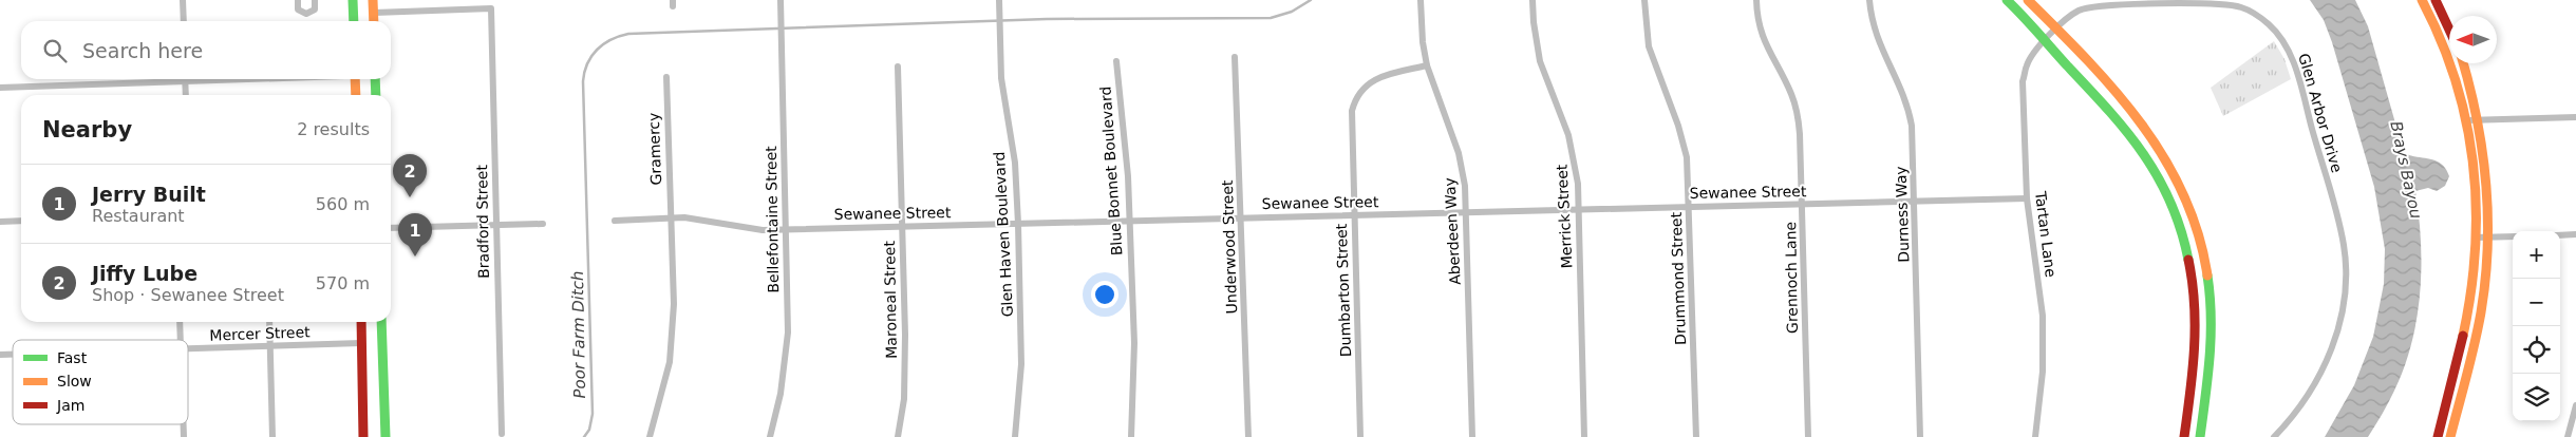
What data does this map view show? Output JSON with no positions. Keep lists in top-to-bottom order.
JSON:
{
  "streets": {
    "street": [
      "Glen Arbor Drive",
      "Gramercy",
      "Blue Bonnet Boulevard",
      "Sewanee Street",
      "Durness Way",
      "Merrick Street",
      "Bellefontaine Street",
      "Bradford Street",
      "Aberdeen Way",
      "Glen Haven Boulevard",
      "Tartan Lane",
      "Underwood Street",
      "Grennoch Lane",
      "Drummond Street",
      "Dumbarton Street",
      "Maroneal Street",
      "Mercer Street"
    ]
  },
  "crossings": [
    ["Glen Arbor Drive", "Tartan Lane"],
    ["Gramercy", "Sewanee Street"],
    ["Blue Bonnet Boulevard", "Sewanee Street"],
    ["Sewanee Street", "Durness Way"],
    ["Sewanee Street", "Merrick Street"],
    ["Sewanee Street", "Bellefontaine Street"],
    ["Sewanee Street", "Aberdeen Way"],
    ["Sewanee Street", "Glen Haven Boulevard"],
    ["Sewanee Street", "Tartan Lane"],
    ["Sewanee Street", "Underwood Street"],
    ["Sewanee Street", "Grennoch Lane"],
    ["Sewanee Street", "Drummond Street"],
    ["Sewanee Street", "Dumbarton Street"],
    ["Sewanee Street", "Maroneal Street"],
    ["Aberdeen Way", "Dumbarton Street"]
  ],
  "water": ["Brays Bayou", "Poor Farm Ditch"],
  "legend": ["Fast", "Slow", "Jam"],
  "north": "left",
  "page": {
    "search": "Search here",
    "heading": ["Nearby", "2 results"],
    "pins": ["2", "1"],
    "list": [
      {
        "mark": "1",
        "name": "Jerry Built",
        "note": "Restaurant",
        "value": "560 m"
      },
      {
        "mark": "2",
        "name": "Jiffy Lube",
        "note": "Shop · Sewanee Street",
        "value": "570 m"
      }
    ],
    "map_buttons": ["+", "−"]
  }
}
